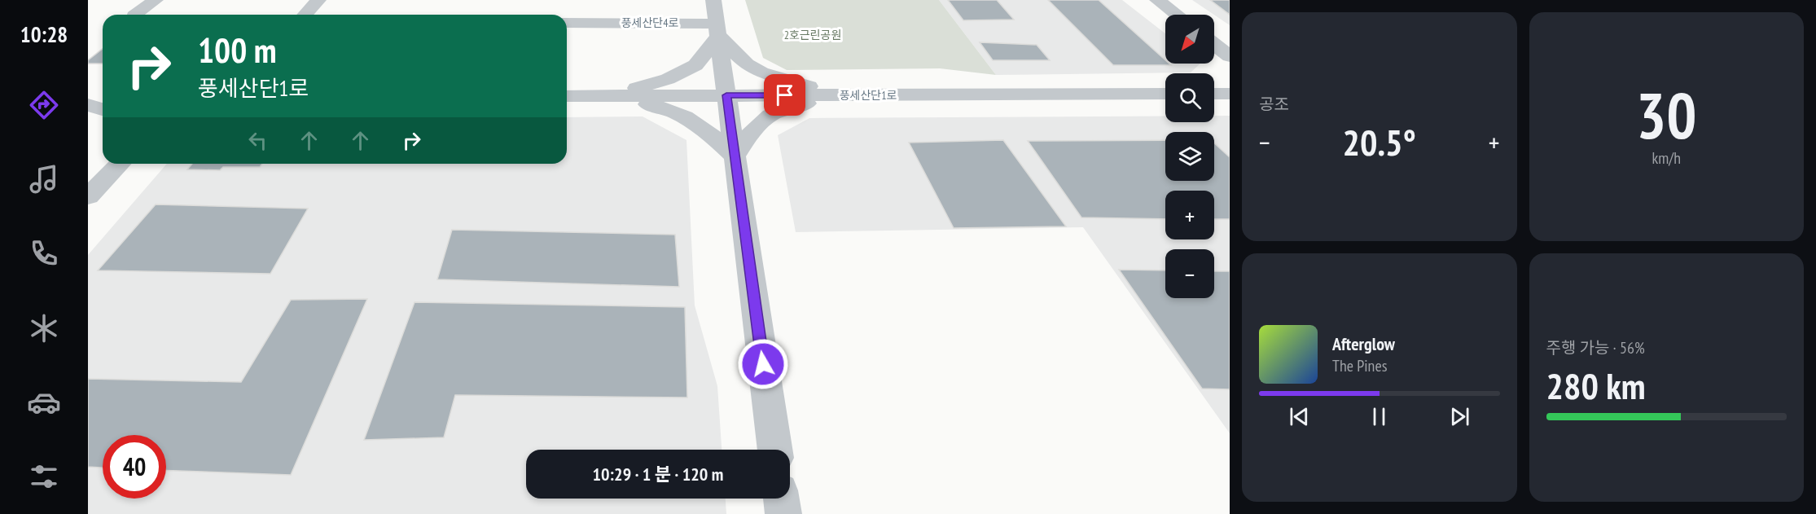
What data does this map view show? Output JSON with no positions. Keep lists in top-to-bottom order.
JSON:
{
  "streets": {
    "street": ["풍세산단4로", "풍세산단1로"]
  },
  "parks": ["2호근린공원"],
  "north": "bottom left",
  "page": {
    "tabs": "10:28",
    "tile": [
      "공조",
      ["30", "km/h"],
      ["주행 가능 · 56%", "280 km"]
    ],
    "map_buttons": ["+", "−"],
    "turn": ["100 m", "풍세산단1로"],
    "heat": ["−", "20.5°", "+"],
    "song": ["Afterglow", "The Pines"],
    "limit": "40",
    "trip": "10:29 · 1 분 · 120 m"
  }
}
